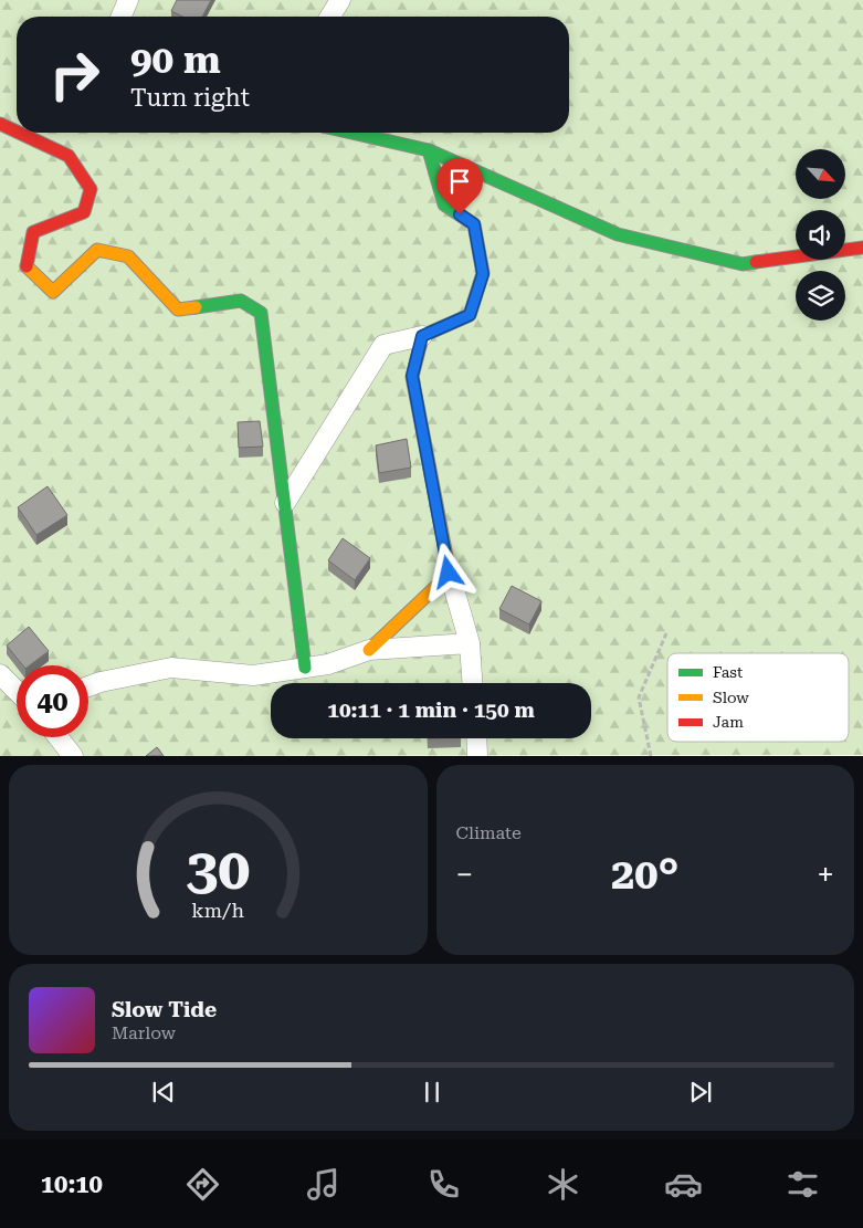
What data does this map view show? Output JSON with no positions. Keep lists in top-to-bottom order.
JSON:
{
  "legend": ["Fast", "Slow", "Jam"],
  "north": "bottom right",
  "page": {
    "turn": ["90 m", "Turn right"],
    "limit": "40",
    "trip": "10:11 · 1 min · 150 m",
    "tile": "Climate",
    "heat": ["−", "20°", "+"],
    "song": ["Slow Tide", "Marlow"],
    "tabs": "10:10",
    "gauge": ["30", "km/h"]
  }
}
